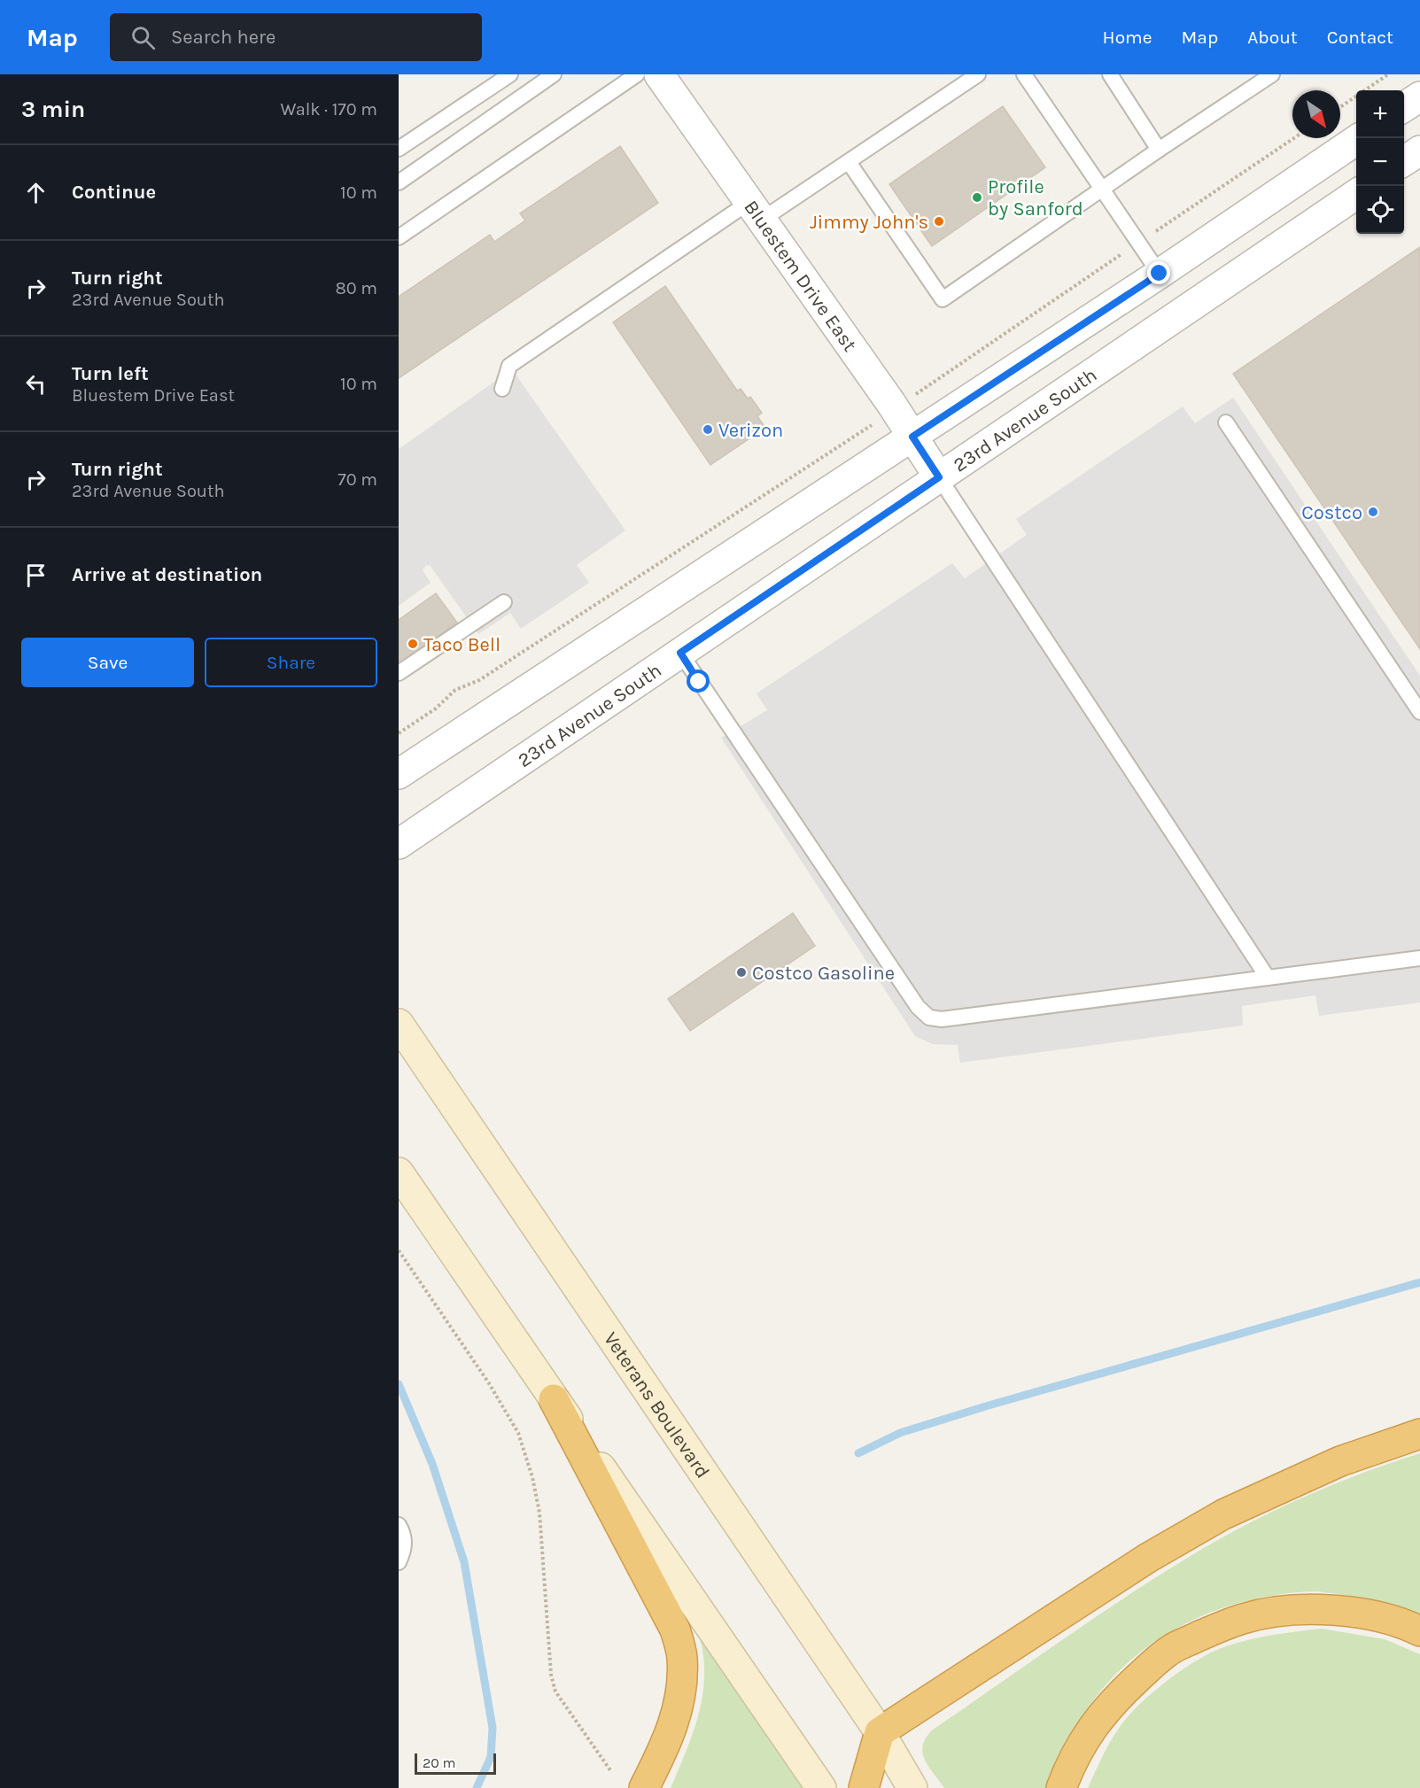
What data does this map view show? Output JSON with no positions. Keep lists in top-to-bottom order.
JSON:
{
  "streets": {
    "main road": ["Veterans Boulevard"],
    "street": ["Bluestem Drive East", "23rd Avenue South"]
  },
  "crossings": [
    ["Bluestem Drive East", "23rd Avenue South"]
  ],
  "places": [
    "Profile by Sanford",
    "Jimmy John's",
    "Verizon",
    "Costco",
    "Taco Bell",
    "Costco Gasoline"
  ],
  "scale_bar": "20 m",
  "north": "bottom right",
  "page": {
    "header": "Map",
    "search": "Search here",
    "nav": [
      "Home",
      "Map",
      "About",
      "Contact"
    ],
    "heading": ["3 min", "Walk · 170 m"],
    "map_buttons": ["+", "−"],
    "list": [
      ["Continue", "10 m"],
      ["Turn right", "23rd Avenue South", "80 m"],
      ["Turn left", "Bluestem Drive East", "10 m"],
      ["Turn right", "23rd Avenue South", "70 m"],
      "Arrive at destination"
    ],
    "buttons": ["Save", "Share"],
    "scale": "20 m"
  }
}
